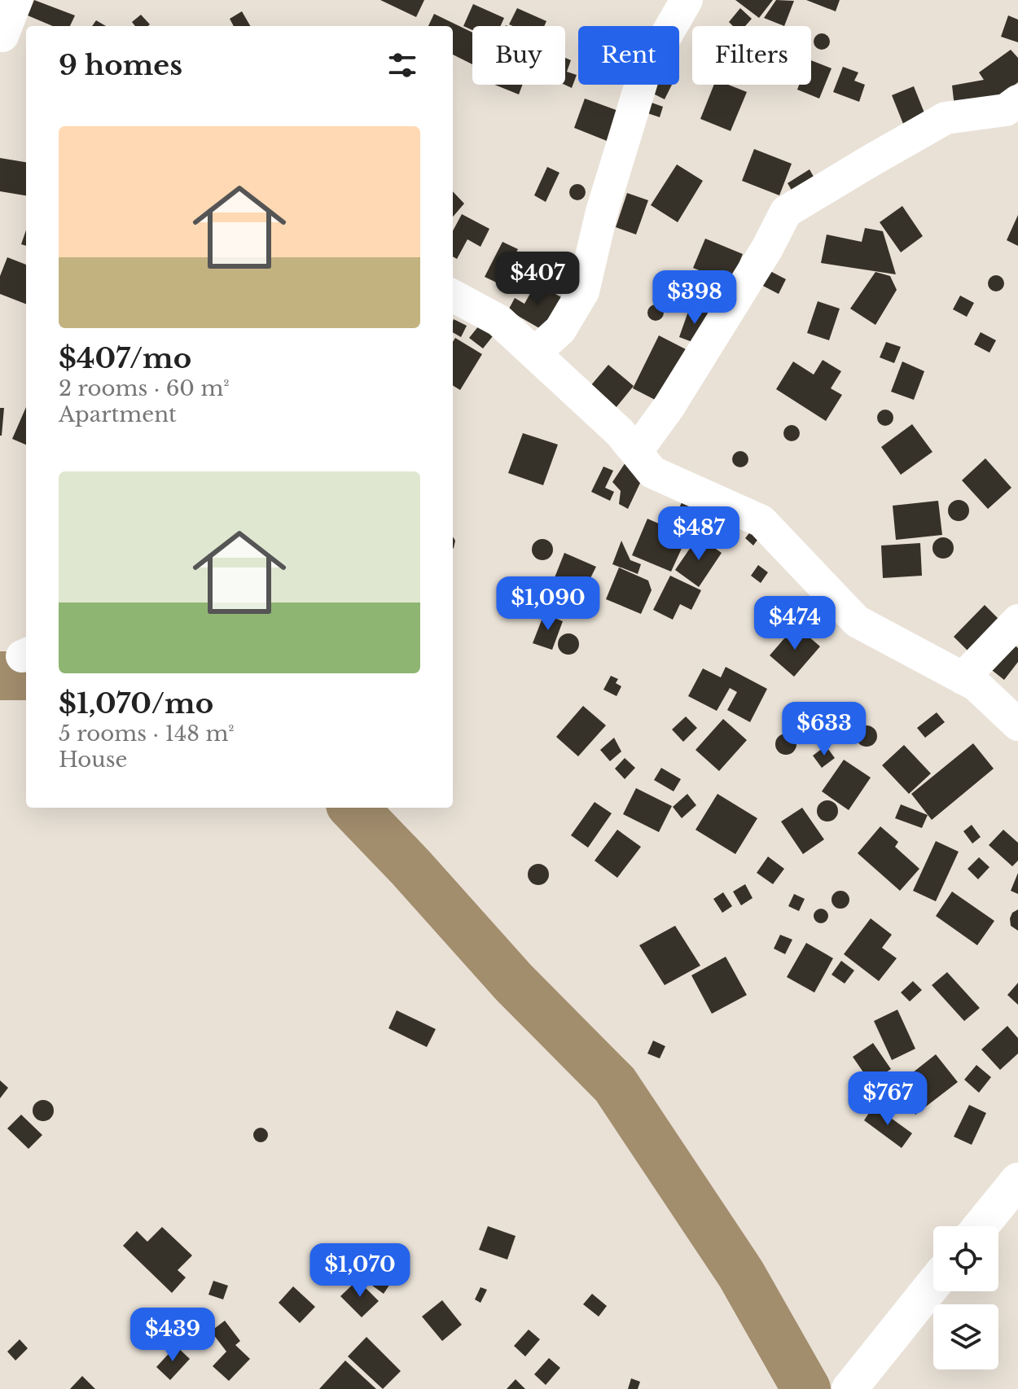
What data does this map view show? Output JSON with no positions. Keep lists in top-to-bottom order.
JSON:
{
  "page": {
    "chip": ["Buy", "Rent", "Filters"],
    "heading": "9 homes",
    "list": [
      {
        "name": "$407/mo",
        "note": "2 rooms · 60 m² · Apartment"
      },
      {
        "name": "$1,070/mo",
        "note": "5 rooms · 148 m² · House"
      }
    ],
    "price": [
      "$407",
      "$398",
      "$487",
      "$1,090",
      "$474",
      "$633",
      "$767",
      "$1,070",
      "$439"
    ]
  }
}
